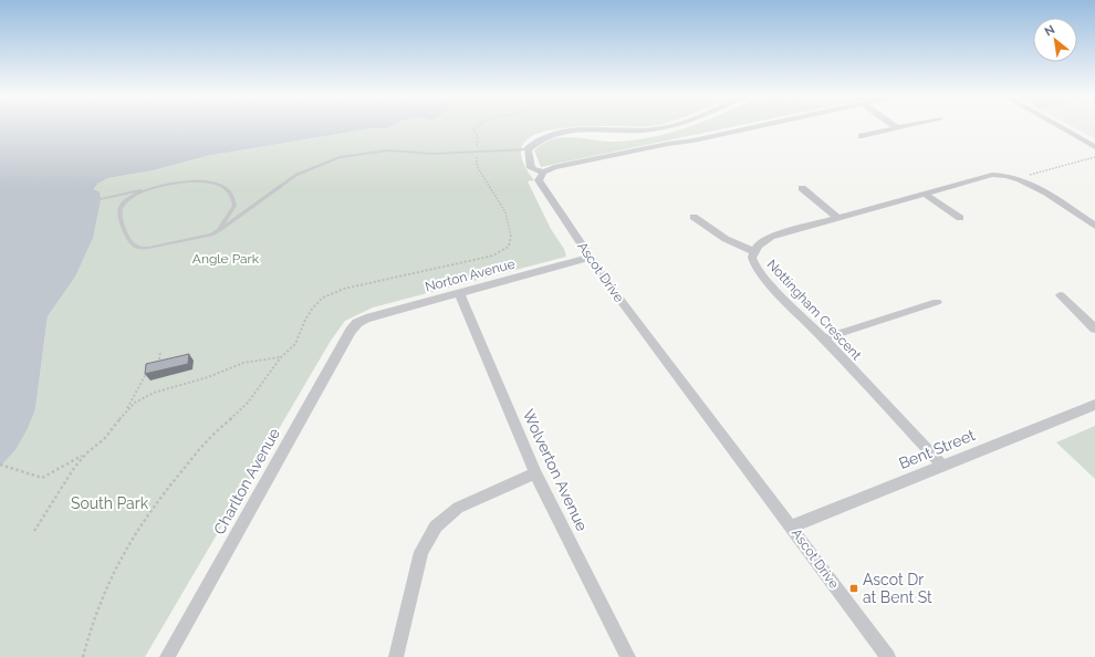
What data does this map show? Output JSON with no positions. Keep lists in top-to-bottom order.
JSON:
{
  "streets": {
    "street": [
      "Ascot Drive",
      "Norton Avenue",
      "Nottingham Crescent",
      "Bent Street",
      "Wolverton Avenue",
      "Charlton Avenue"
    ]
  },
  "crossings": [
    ["Ascot Drive", "Norton Avenue"],
    ["Ascot Drive", "Bent Street"],
    ["Norton Avenue", "Wolverton Avenue"],
    ["Norton Avenue", "Charlton Avenue"],
    ["Nottingham Crescent", "Bent Street"]
  ],
  "parks": ["Angle Park", "South Park"],
  "places": {
    "transit": ["Ascot Dr at Bent St"]
  },
  "north": "top left"
}
